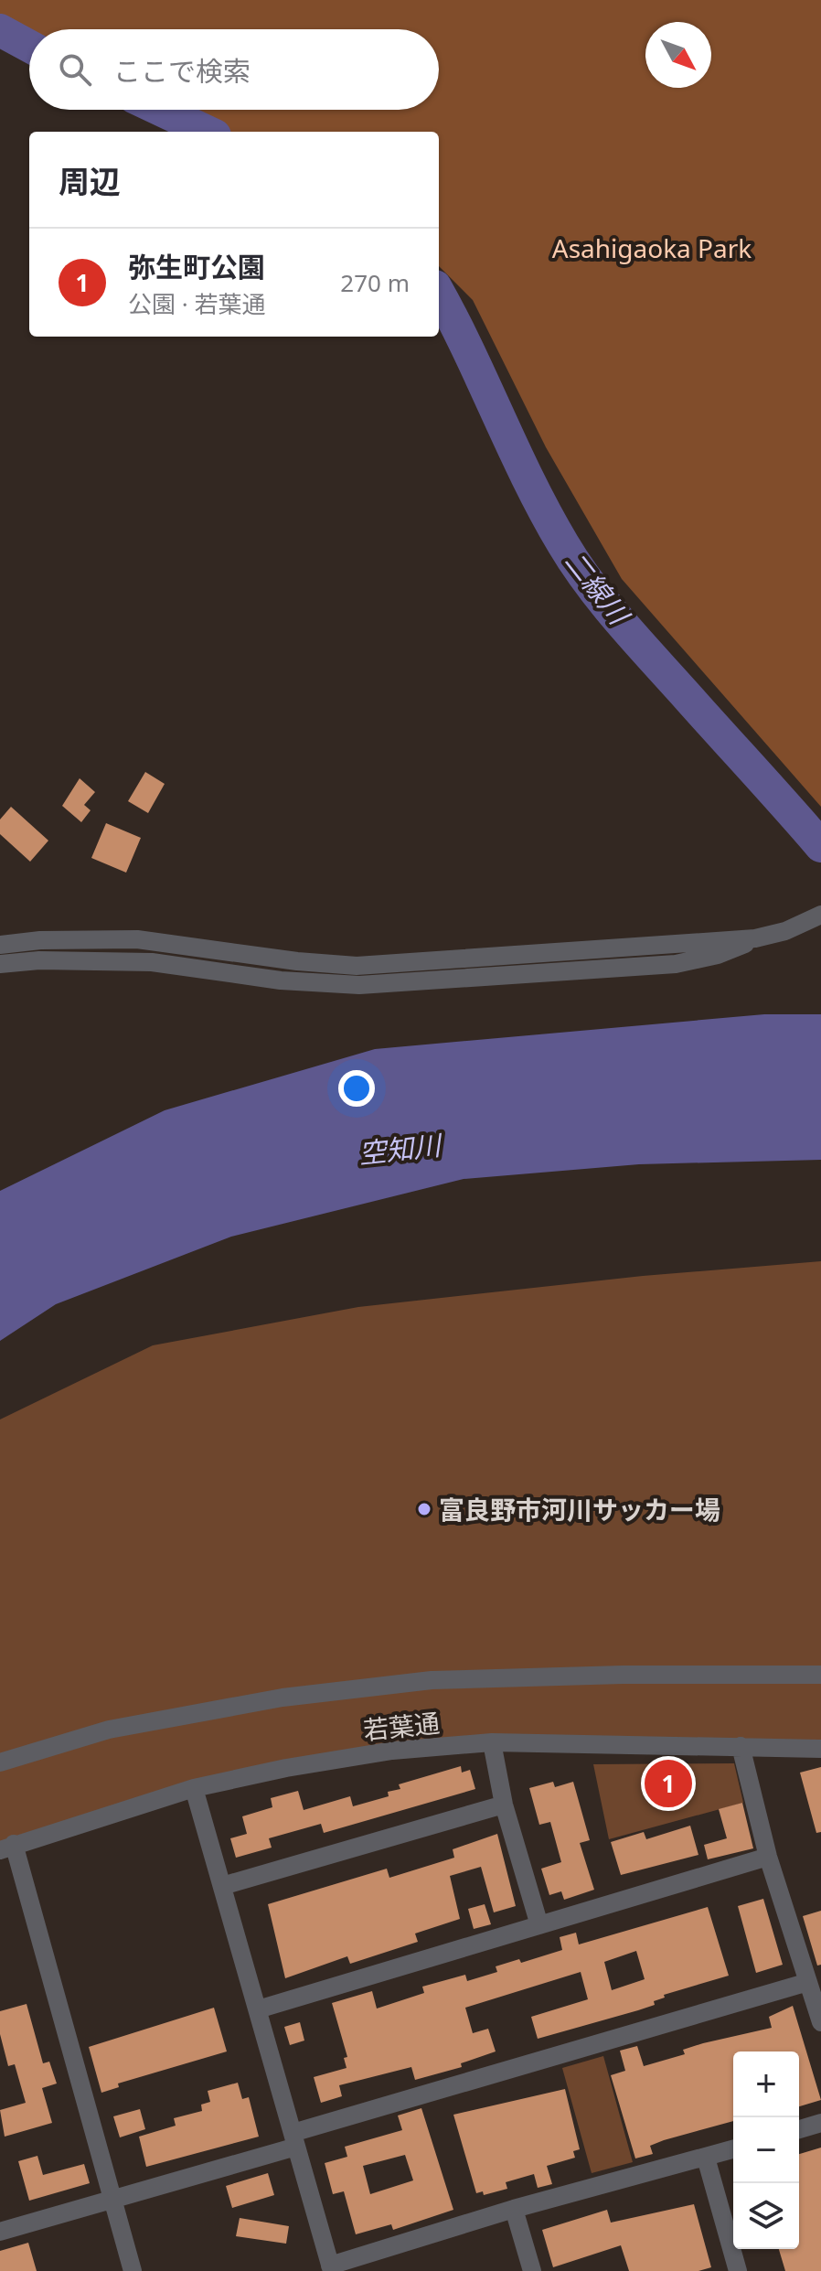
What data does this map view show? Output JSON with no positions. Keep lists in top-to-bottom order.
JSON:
{
  "streets": {
    "street": ["若葉通"]
  },
  "water": ["二線川", "空知川"],
  "parks": ["Asahigaoka Park"],
  "places": ["富良野市河川サッカー場"],
  "north": "bottom right",
  "page": {
    "search": "ここで検索",
    "heading": "周辺",
    "list": [
      {
        "mark": "1",
        "name": "弥生町公園",
        "note": "公園 · 若葉通",
        "value": "270 m"
      }
    ],
    "pins": "1",
    "map_buttons": ["+", "−"]
  }
}
